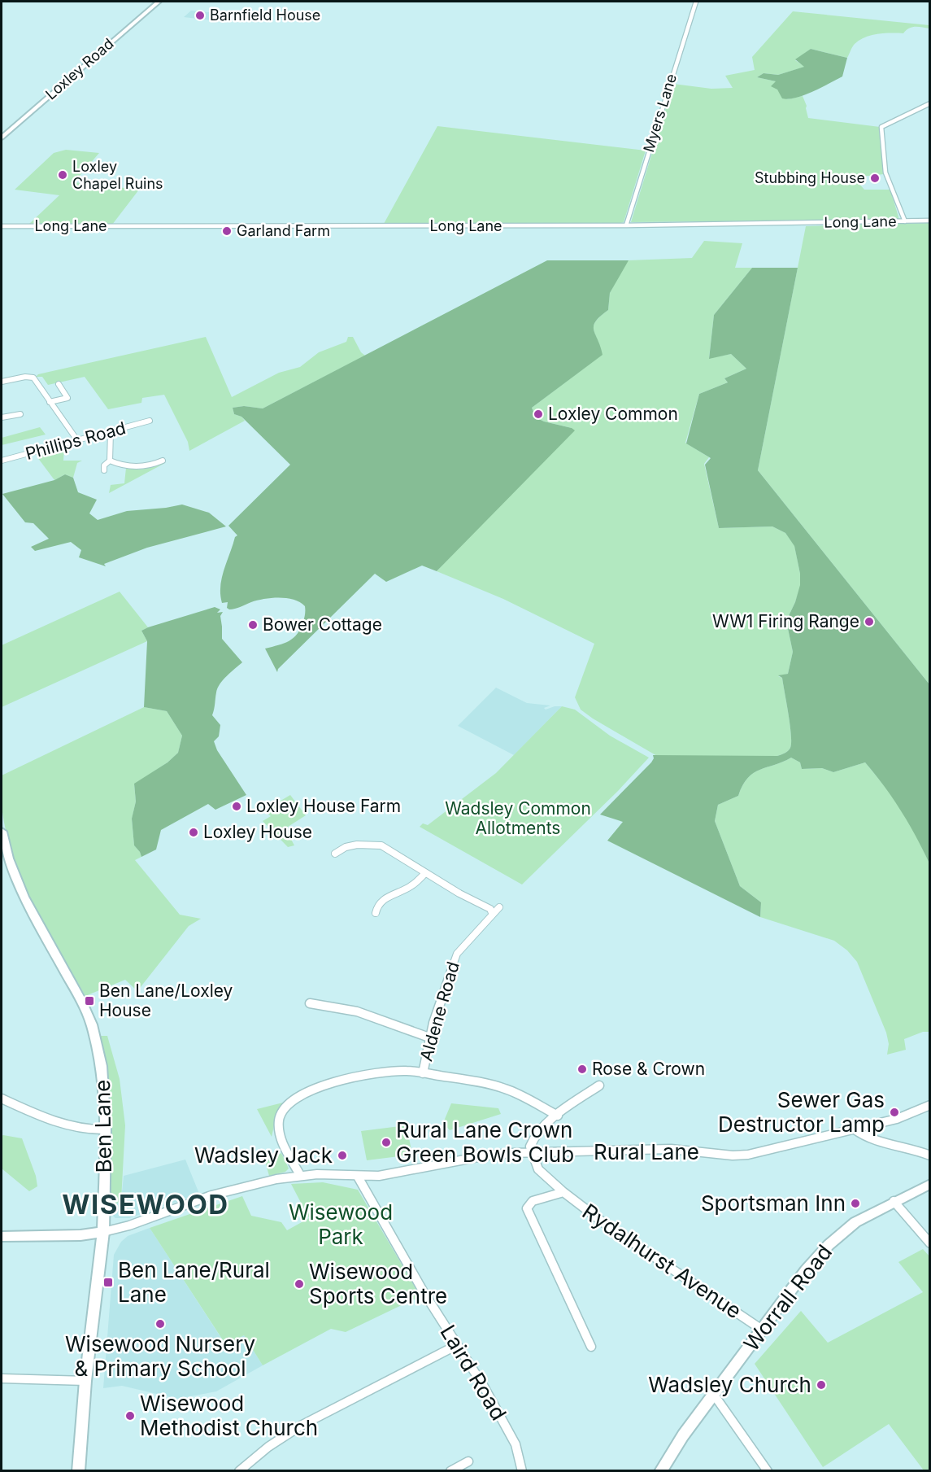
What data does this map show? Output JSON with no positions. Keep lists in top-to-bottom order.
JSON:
{
  "streets": {
    "street": [
      "Loxley Road",
      "Myers Lane",
      "Long Lane",
      "Phillips Road",
      "Aldene Road",
      "Ben Lane",
      "Rural Lane",
      "Rydalhurst Avenue",
      "Worrall Road",
      "Laird Road"
    ]
  },
  "crossings": [
    ["Myers Lane", "Long Lane"],
    ["Ben Lane", "Rural Lane"],
    ["Rural Lane", "Rydalhurst Avenue"],
    ["Rural Lane", "Laird Road"],
    ["Rydalhurst Avenue", "Worrall Road"]
  ],
  "districts": ["WISEWOOD"],
  "parks": ["Wadsley Common Allotments", "Wisewood Park"],
  "places": {
    "other": [
      "Barnfield House",
      "Loxley Chapel Ruins",
      "Stubbing House",
      "Garland Farm",
      "Loxley Common",
      "WW1 Firing Range",
      "Bower Cottage",
      "Loxley House Farm",
      "Loxley House",
      "Rose & Crown",
      "Sewer Gas Destructor Lamp",
      "Rural Lane Crown Green Bowls Club",
      "Wadsley Jack",
      "Sportsman Inn",
      "Wisewood Sports Centre",
      "Wisewood Nursery & Primary School",
      "Wadsley Church",
      "Wisewood Methodist Church"
    ],
    "transit": ["Ben Lane/Loxley House", "Ben Lane/Rural Lane"]
  }
}
